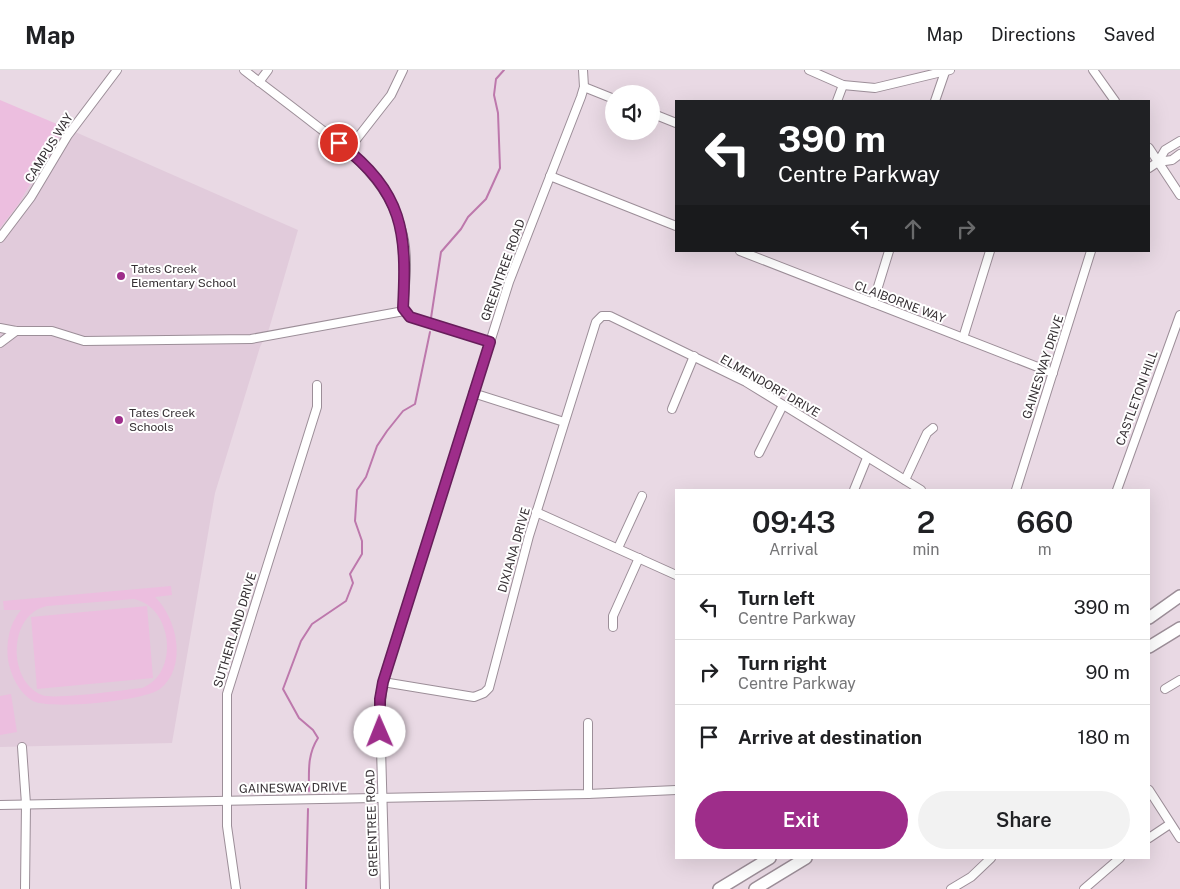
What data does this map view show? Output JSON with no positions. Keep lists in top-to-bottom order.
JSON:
{
  "streets": {
    "street": [
      "CAMPUS WAY",
      "GREENTREE ROAD",
      "CLAIBORNE WAY",
      "GAINESWAY DRIVE",
      "ELMENDORF DRIVE",
      "CASTLETON HILL",
      "DIXIANA DRIVE",
      "SUTHERLAND DRIVE"
    ]
  },
  "crossings": [
    ["GREENTREE ROAD", "GAINESWAY DRIVE"],
    ["GREENTREE ROAD", "DIXIANA DRIVE"],
    ["CLAIBORNE WAY", "GAINESWAY DRIVE"],
    ["GAINESWAY DRIVE", "SUTHERLAND DRIVE"],
    ["ELMENDORF DRIVE", "DIXIANA DRIVE"]
  ],
  "places": ["Tates Creek Elementary School", "Tates Creek Schools"],
  "page": {
    "header": "Map",
    "nav": ["Map", "Directions", "Saved"],
    "turn": ["390 m", "Centre Parkway"],
    "eta": [
      "09:43",
      "Arrival",
      "2",
      "min",
      "660",
      "m"
    ],
    "list": [
      {
        "name": "Turn left",
        "note": "Centre Parkway",
        "value": "390 m"
      },
      {
        "name": "Turn right",
        "note": "Centre Parkway",
        "value": "90 m"
      },
      {
        "name": "Arrive at destination",
        "value": "180 m"
      }
    ],
    "buttons": ["Exit", "Share"]
  }
}
